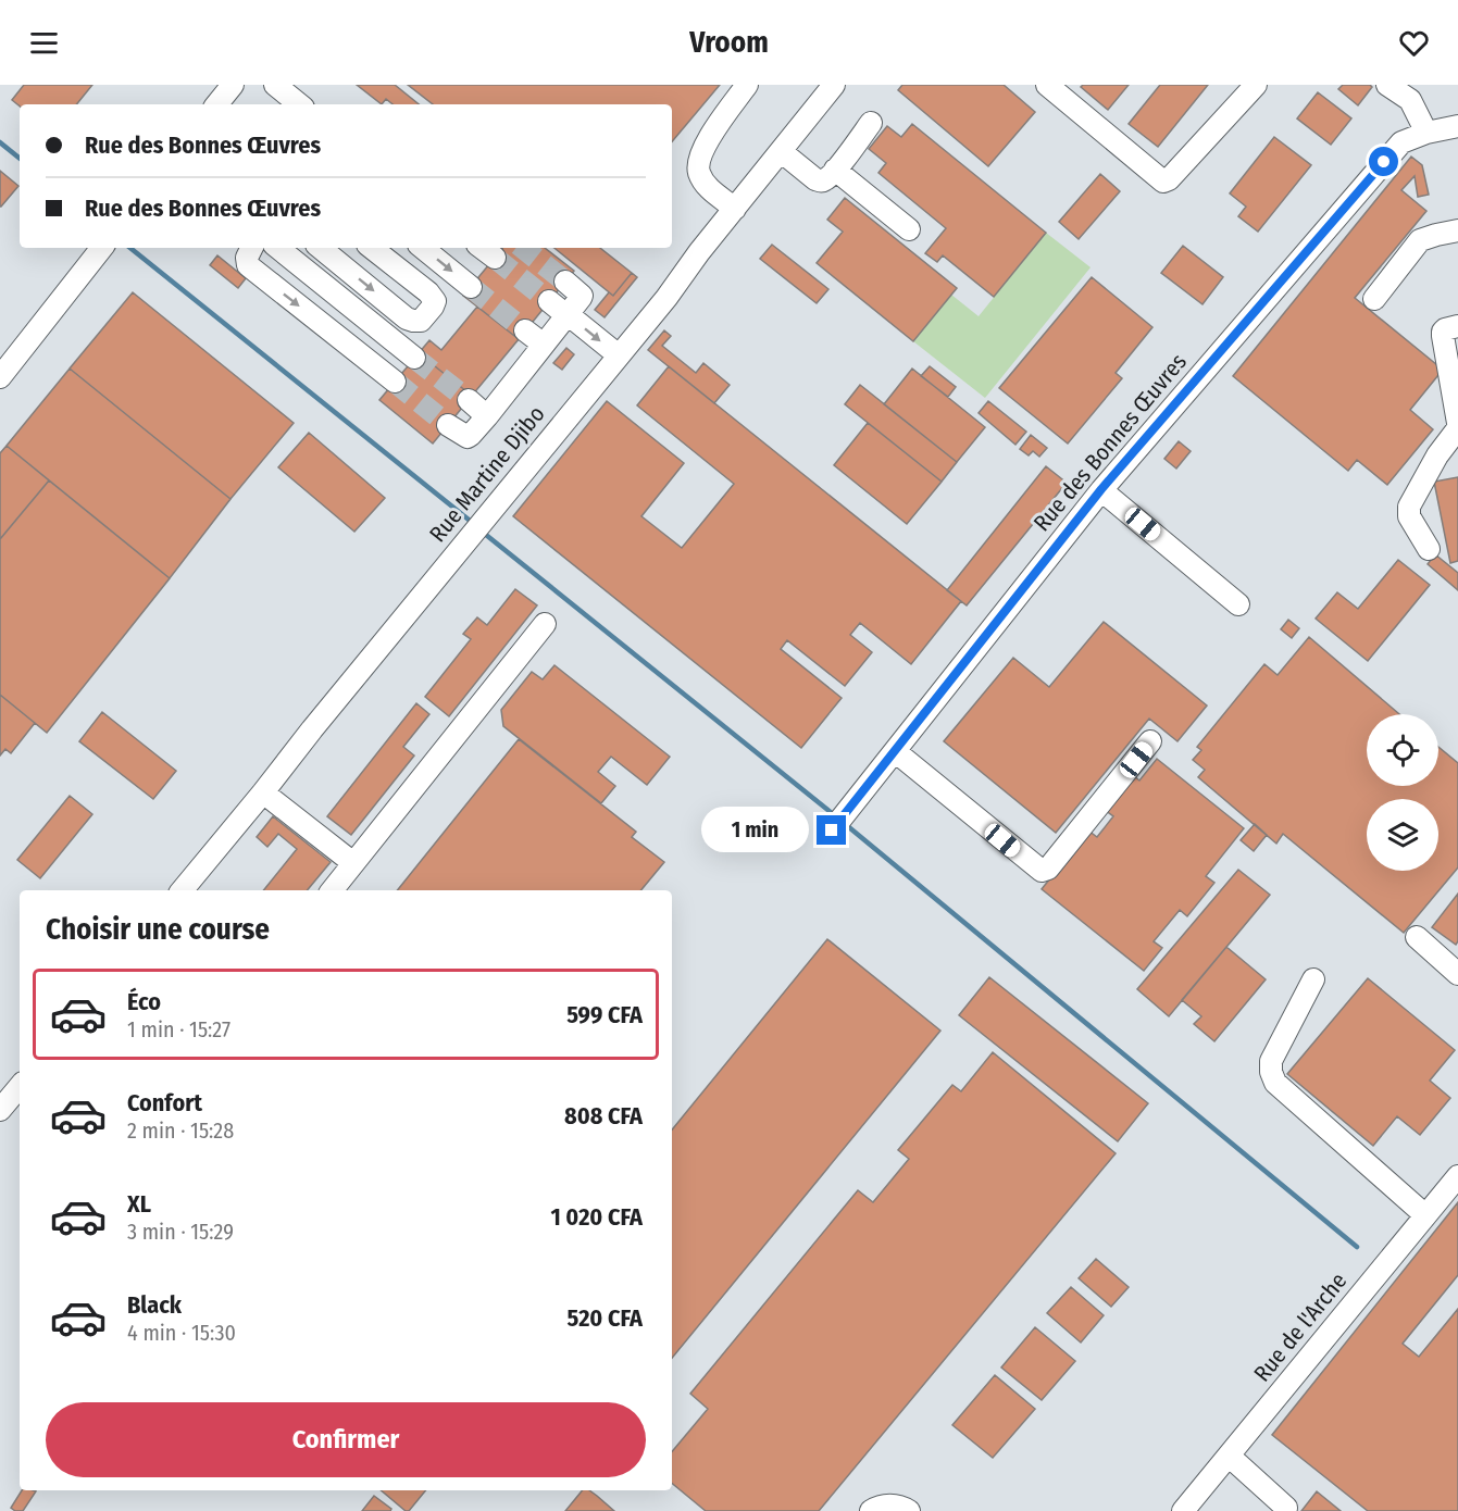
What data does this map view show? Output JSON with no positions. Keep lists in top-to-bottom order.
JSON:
{
  "streets": {
    "street": ["Rue des Bonnes Œuvres", "Rue Martine Djibo", "Rue de l'Arche"]
  },
  "page": {
    "header": "Vroom",
    "banner": ["Rue des Bonnes Œuvres", "Rue des Bonnes Œuvres"],
    "bubble": "1 min",
    "heading": "Choisir une course",
    "list": [
      {
        "name": "Éco",
        "note": "1 min · 15:27",
        "value": "599 CFA"
      },
      {
        "name": "Confort",
        "note": "2 min · 15:28",
        "value": "808 CFA"
      },
      {
        "name": "XL",
        "note": "3 min · 15:29",
        "value": "1 020 CFA"
      },
      {
        "name": "Black",
        "note": "4 min · 15:30",
        "value": "520 CFA"
      }
    ],
    "buttons": "Confirmer"
  }
}
